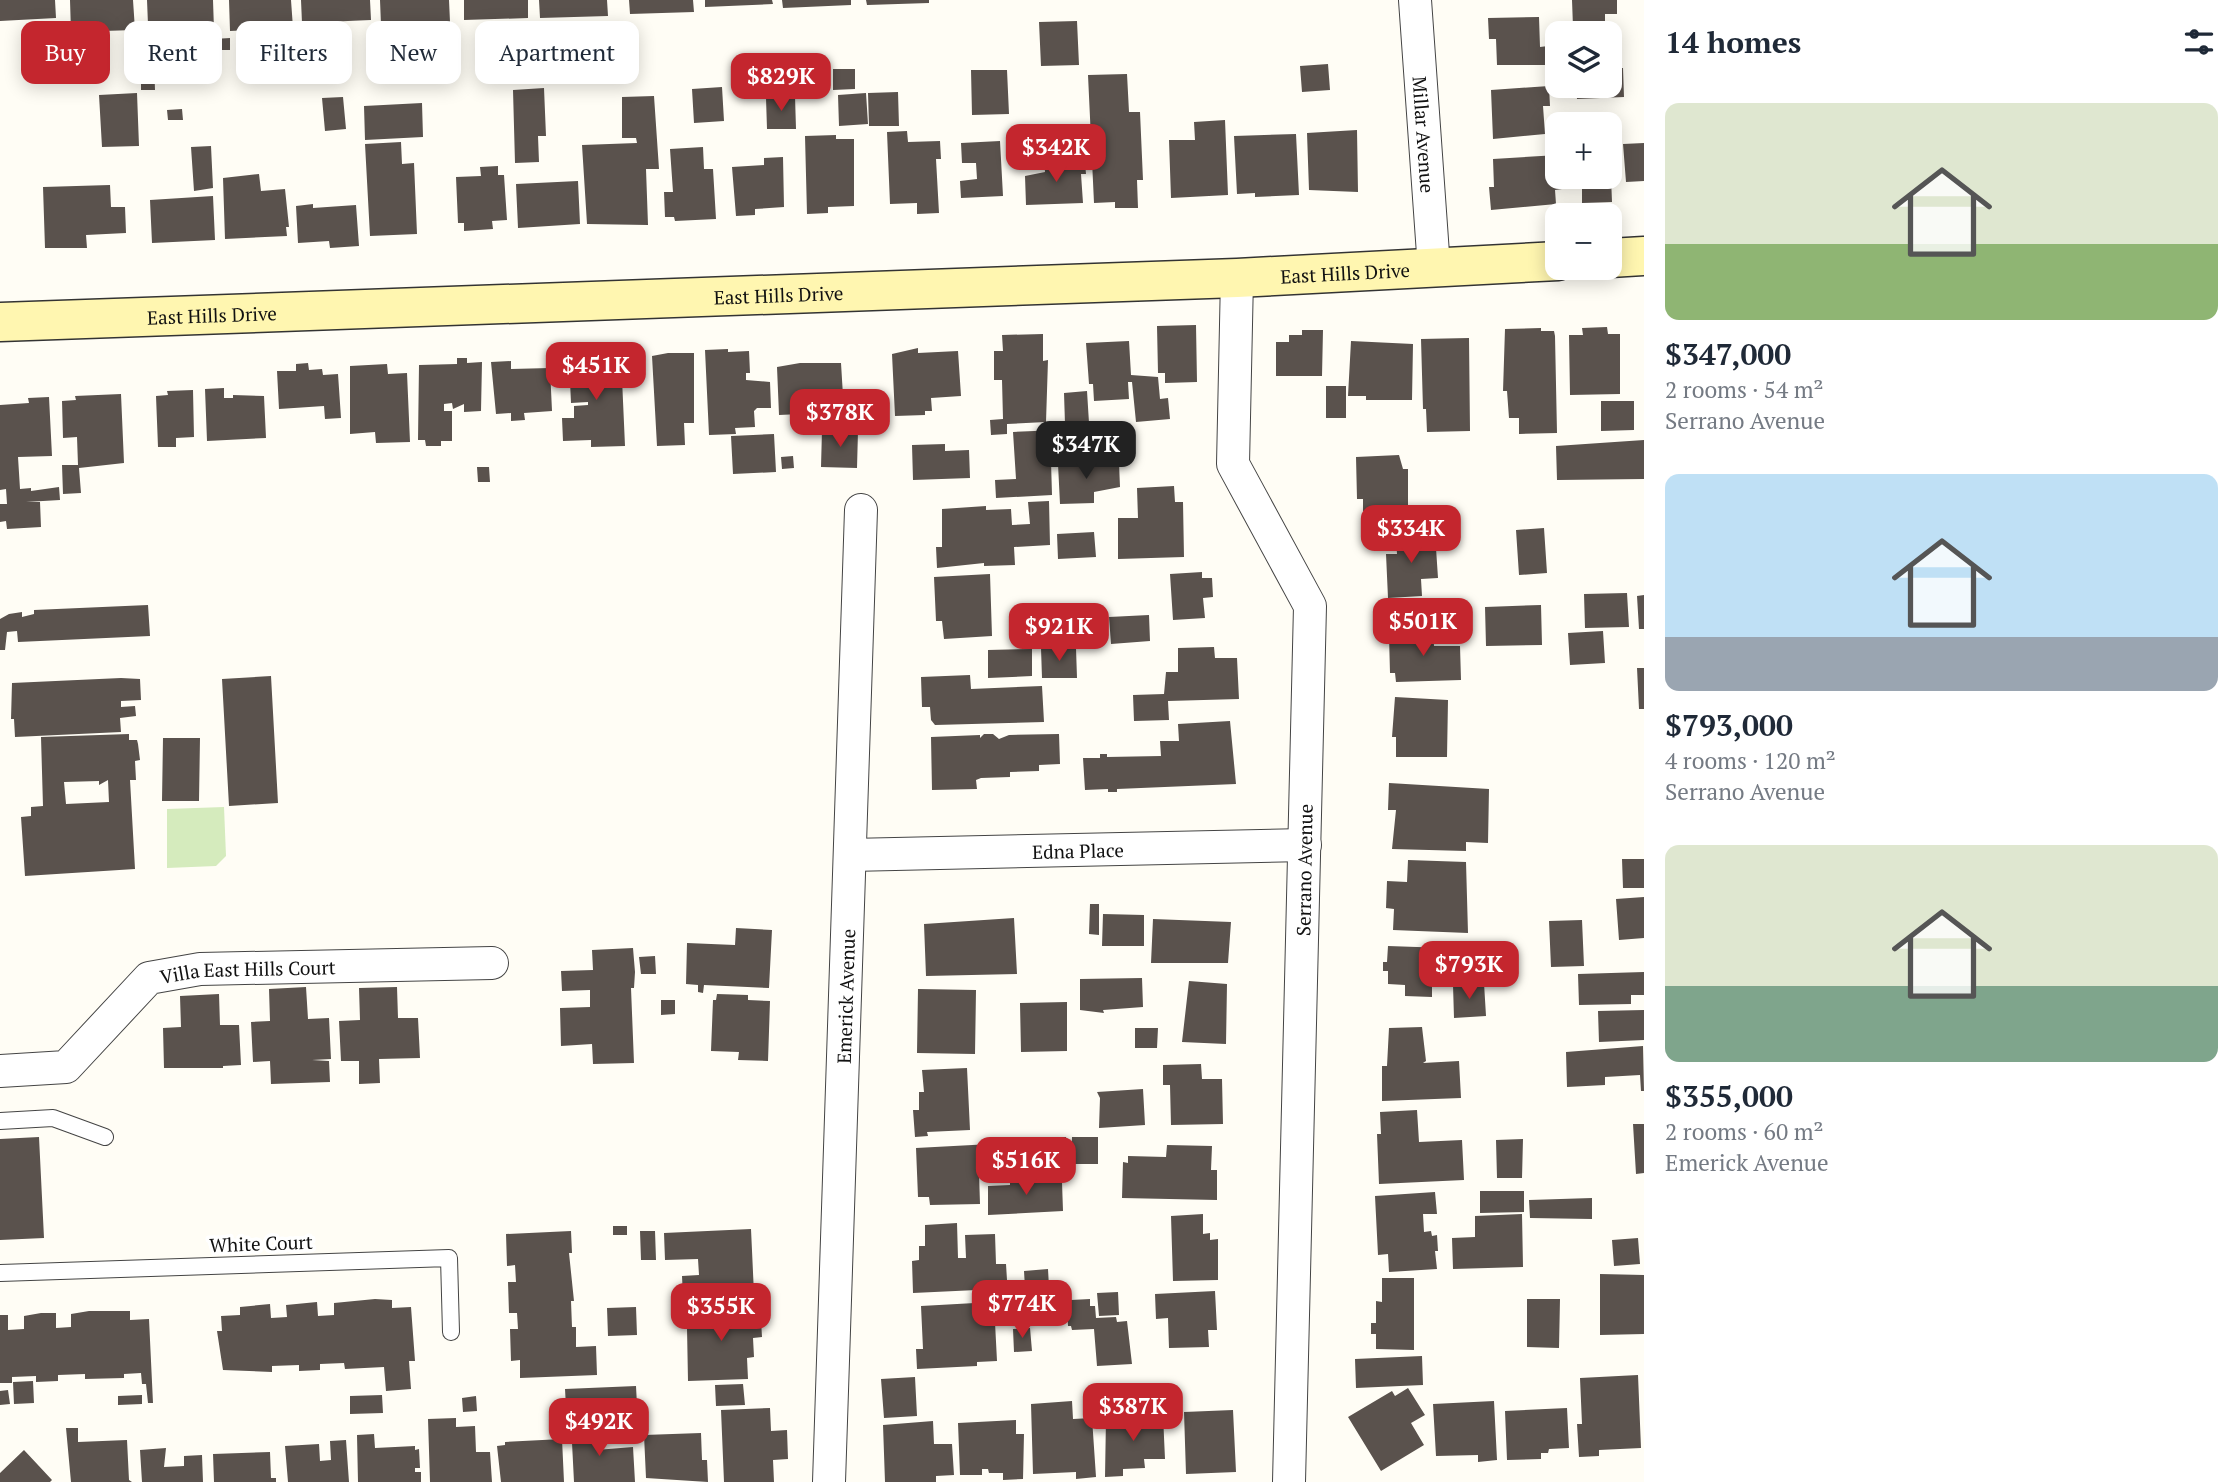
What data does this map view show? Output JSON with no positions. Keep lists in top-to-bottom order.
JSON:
{
  "streets": {
    "street": [
      "Millar Avenue",
      "East Hills Drive",
      "Edna Place",
      "Serrano Avenue",
      "Villa East Hills Court",
      "Emerick Avenue"
    ],
    "lane": ["White Court"]
  },
  "crossings": [
    ["Millar Avenue", "East Hills Drive"],
    ["East Hills Drive", "Serrano Avenue"],
    ["Edna Place", "Serrano Avenue"],
    ["Edna Place", "Emerick Avenue"]
  ],
  "page": {
    "heading": "14 homes",
    "map_buttons": ["+", "−"],
    "chip": [
      "Buy",
      "Rent",
      "Filters",
      "New",
      "Apartment"
    ],
    "price": [
      "$829K",
      "$342K",
      "$451K",
      "$378K",
      "$347K",
      "$334K",
      "$501K",
      "$921K",
      "$793K",
      "$516K",
      "$774K",
      "$355K",
      "$387K",
      "$492K"
    ],
    "list": [
      {
        "name": "$347,000",
        "note": "2 rooms · 54 m² · Serrano Avenue"
      },
      {
        "name": "$793,000",
        "note": "4 rooms · 120 m² · Serrano Avenue"
      },
      {
        "name": "$355,000",
        "note": "2 rooms · 60 m² · Emerick Avenue"
      }
    ]
  }
}
